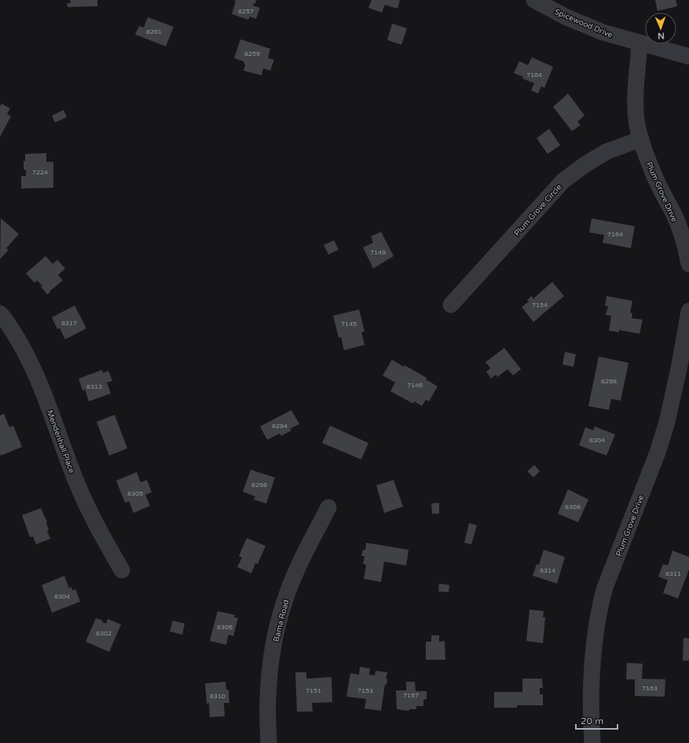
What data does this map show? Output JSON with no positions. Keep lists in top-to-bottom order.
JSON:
{
  "streets": {
    "street": [
      "Spicewood Drive",
      "Plum Grove Drive",
      "Plum Grove Circle",
      "Mendenhall Place",
      "Bama Road"
    ]
  },
  "crossings": [
    ["Spicewood Drive", "Plum Grove Drive"],
    ["Plum Grove Drive", "Plum Grove Circle"]
  ],
  "house_numbers": [
    "8257",
    "8261",
    "8259",
    "7164",
    "7224",
    "7164",
    "7149",
    "7154",
    "8317",
    "7145",
    "8298",
    "7146",
    "8313",
    "8294",
    "8304",
    "8298",
    "8305",
    "8308",
    "8314",
    "8311",
    "8304",
    "8306",
    "8302",
    "7163",
    "7151",
    "7153",
    "7157",
    "8310"
  ],
  "scale_bar": "20 m",
  "north": "bottom"
}
